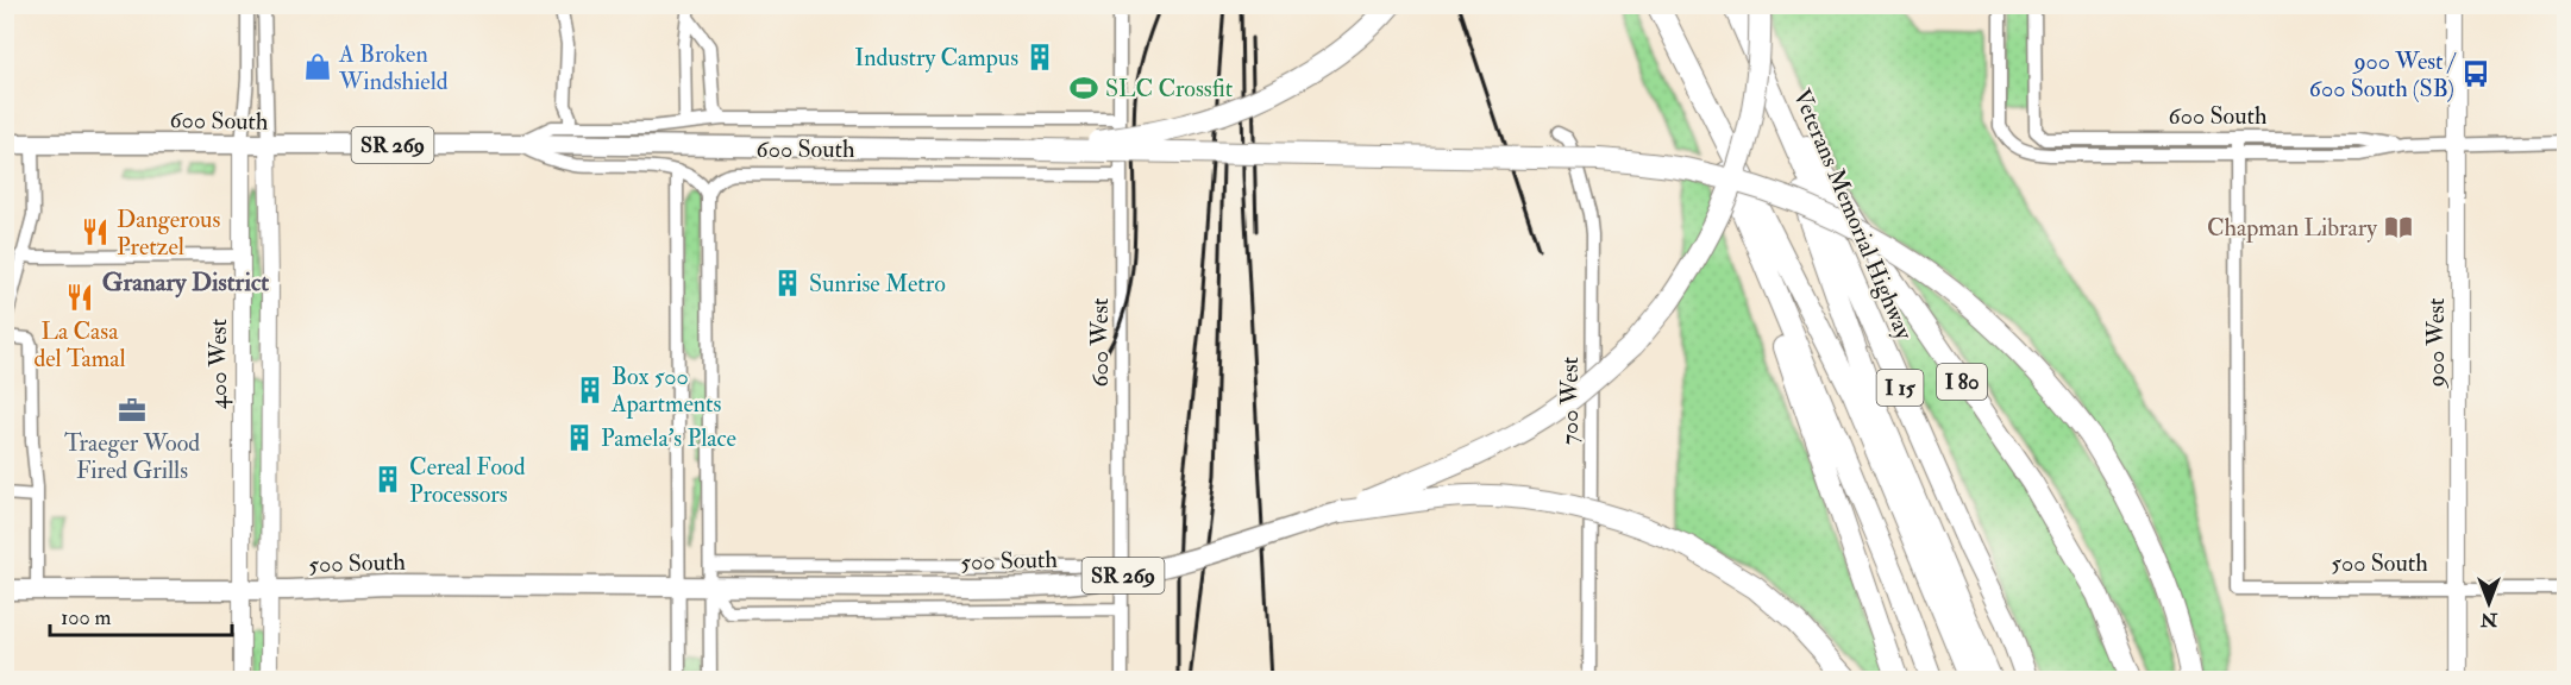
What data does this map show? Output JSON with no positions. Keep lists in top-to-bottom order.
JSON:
{
  "streets": {
    "highway": ["Veterans Memorial Highway", "I 80", "I 15"],
    "main road": ["600 South", "SR 269", "500 South"],
    "street": [
      "600 West",
      "900 West",
      "400 West",
      "700 West"
    ]
  },
  "crossings": [
    ["600 South", "600 West"],
    ["600 South", "900 West"],
    ["600 South", "400 West"],
    ["600 South", "500 South"],
    ["Veterans Memorial Highway", "I 80"],
    ["600 West", "500 South"],
    ["900 West", "500 South"],
    ["400 West", "500 South"]
  ],
  "districts": ["Granary District"],
  "places": {
    "building": [
      "Industry Campus",
      "Sunrise Metro",
      "Box 500 Apartments",
      "Pamela's Place",
      "Cereal Food Processors"
    ],
    "shop": ["A Broken Windshield"],
    "bus stop": ["900 West / 600 South (SB)"],
    "sports": ["SLC Crossfit"],
    "library": ["Chapman Library"],
    "restaurant": ["Dangerous Pretzel", "La Casa del Tamal"],
    "office": ["Traeger Wood Fired Grills"]
  },
  "scale_bar": "100 m",
  "north": "bottom"
}
